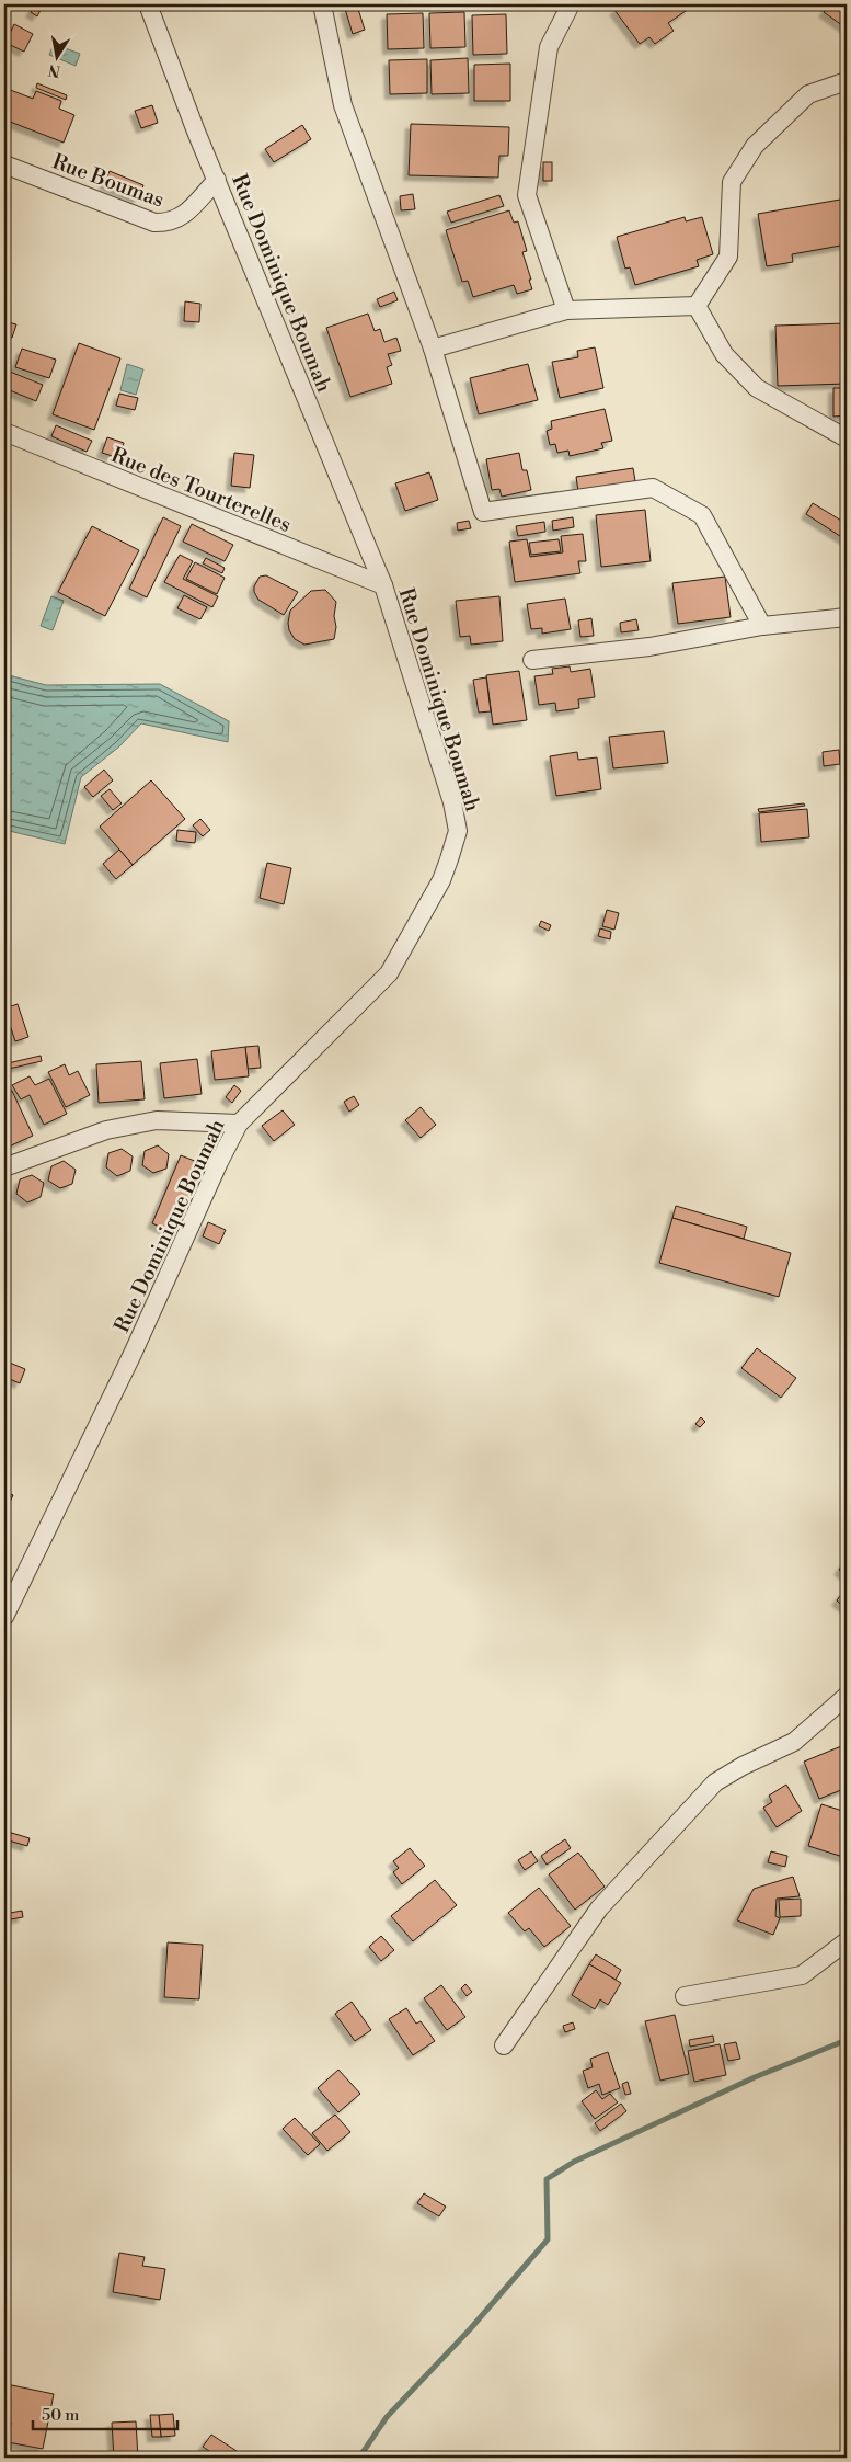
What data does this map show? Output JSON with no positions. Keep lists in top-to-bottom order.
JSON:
{
  "streets": {
    "street": ["Rue Boumas", "Rue Dominique Boumah", "Rue des Tourterelles"]
  },
  "crossings": [
    ["Rue Boumas", "Rue Dominique Boumah"],
    ["Rue Dominique Boumah", "Rue des Tourterelles"]
  ],
  "scale_bar": "50 m",
  "north": "bottom"
}
